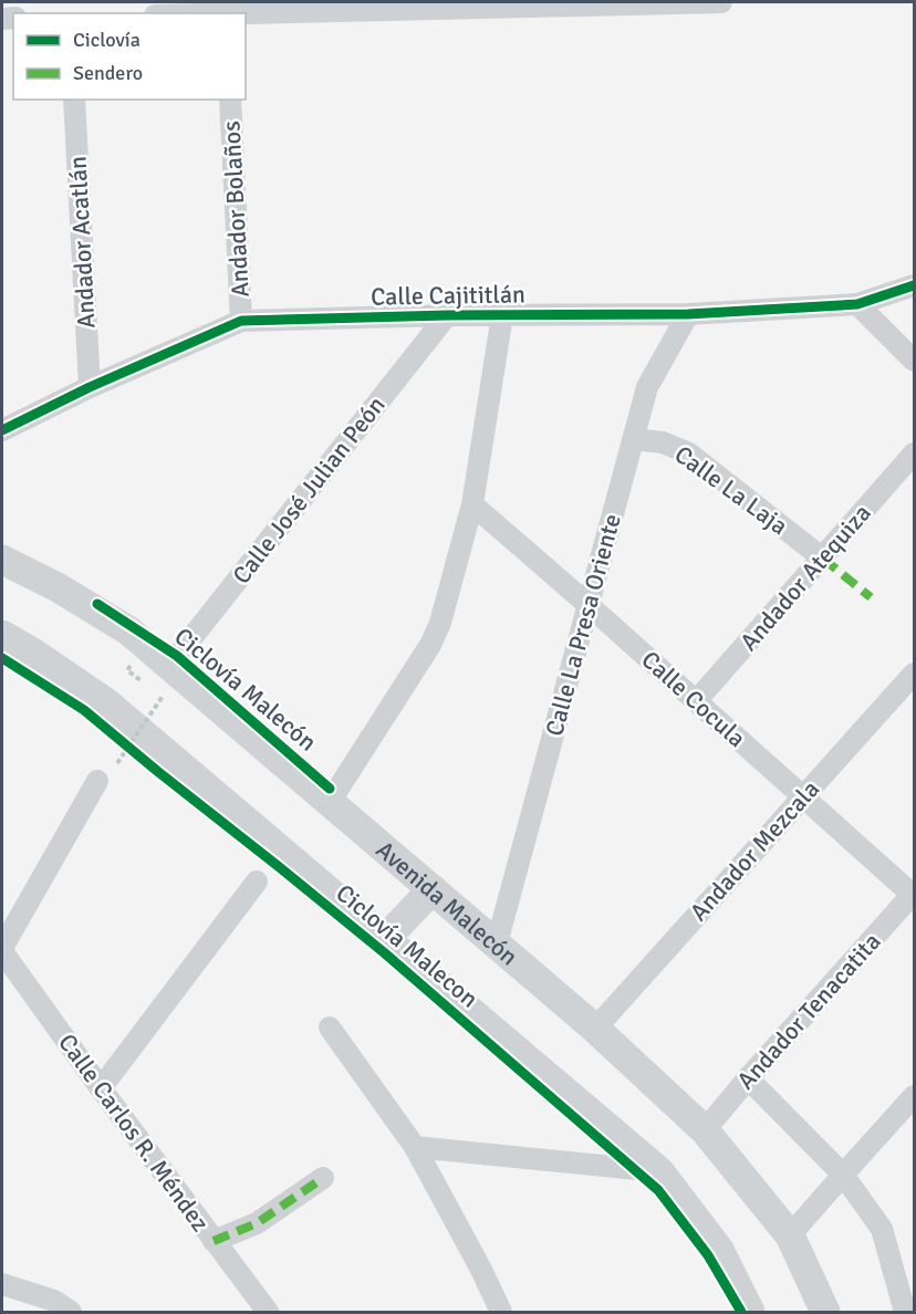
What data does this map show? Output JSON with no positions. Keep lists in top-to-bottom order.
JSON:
{
  "streets": {
    "main road": ["Avenida Malecón"],
    "street": [
      "Andador Bolaños",
      "Andador Acatlán",
      "Calle Cajititlán",
      "Calle José Julian Peón",
      "Calle La Laja",
      "Andador Atequiza",
      "Calle La Presa Oriente",
      "Calle Cocula",
      "Andador Mezcala",
      "Andador Tenacatita",
      "Calle Carlos R. Méndez"
    ],
    "cycle path": ["Ciclovía Malecón", "Ciclovía Malecon"]
  },
  "crossings": [
    ["Andador Bolaños", "Calle Cajititlán"],
    ["Andador Acatlán", "Calle Cajititlán"],
    ["Calle Cajititlán", "Calle José Julian Peón"],
    ["Calle Cajititlán", "Calle La Presa Oriente"],
    ["Calle José Julian Peón", "Avenida Malecón"],
    ["Calle La Laja", "Andador Atequiza"],
    ["Calle La Laja", "Calle La Presa Oriente"],
    ["Andador Atequiza", "Calle Cocula"],
    ["Calle La Presa Oriente", "Calle Cocula"],
    ["Calle La Presa Oriente", "Avenida Malecón"],
    ["Calle Cocula", "Andador Mezcala"],
    ["Calle Cocula", "Andador Tenacatita"],
    ["Andador Mezcala", "Avenida Malecón"],
    ["Avenida Malecón", "Andador Tenacatita"]
  ],
  "legend": ["Ciclovía", "Sendero"]
}
